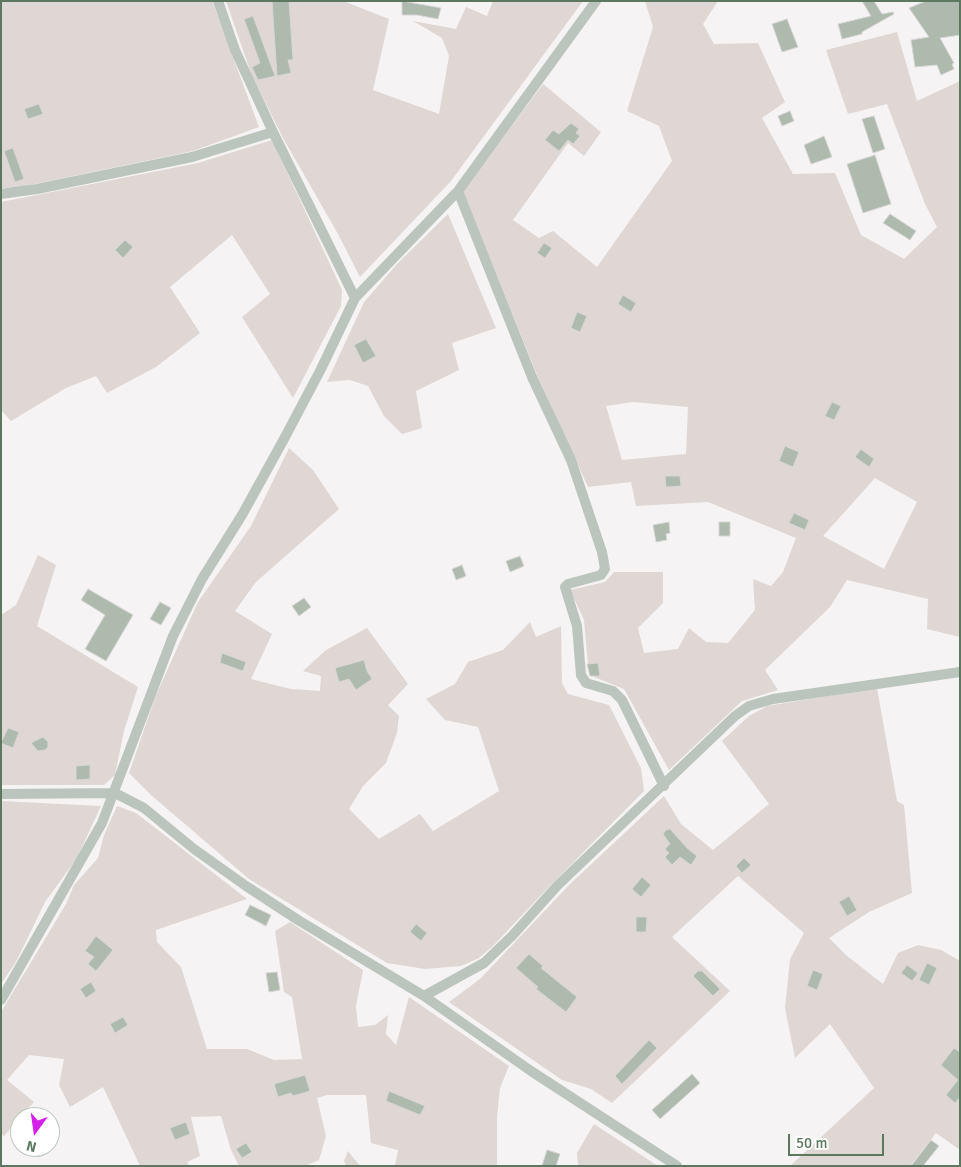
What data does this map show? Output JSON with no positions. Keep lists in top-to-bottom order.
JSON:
{
  "scale_bar": "50 m",
  "north": "bottom"
}
